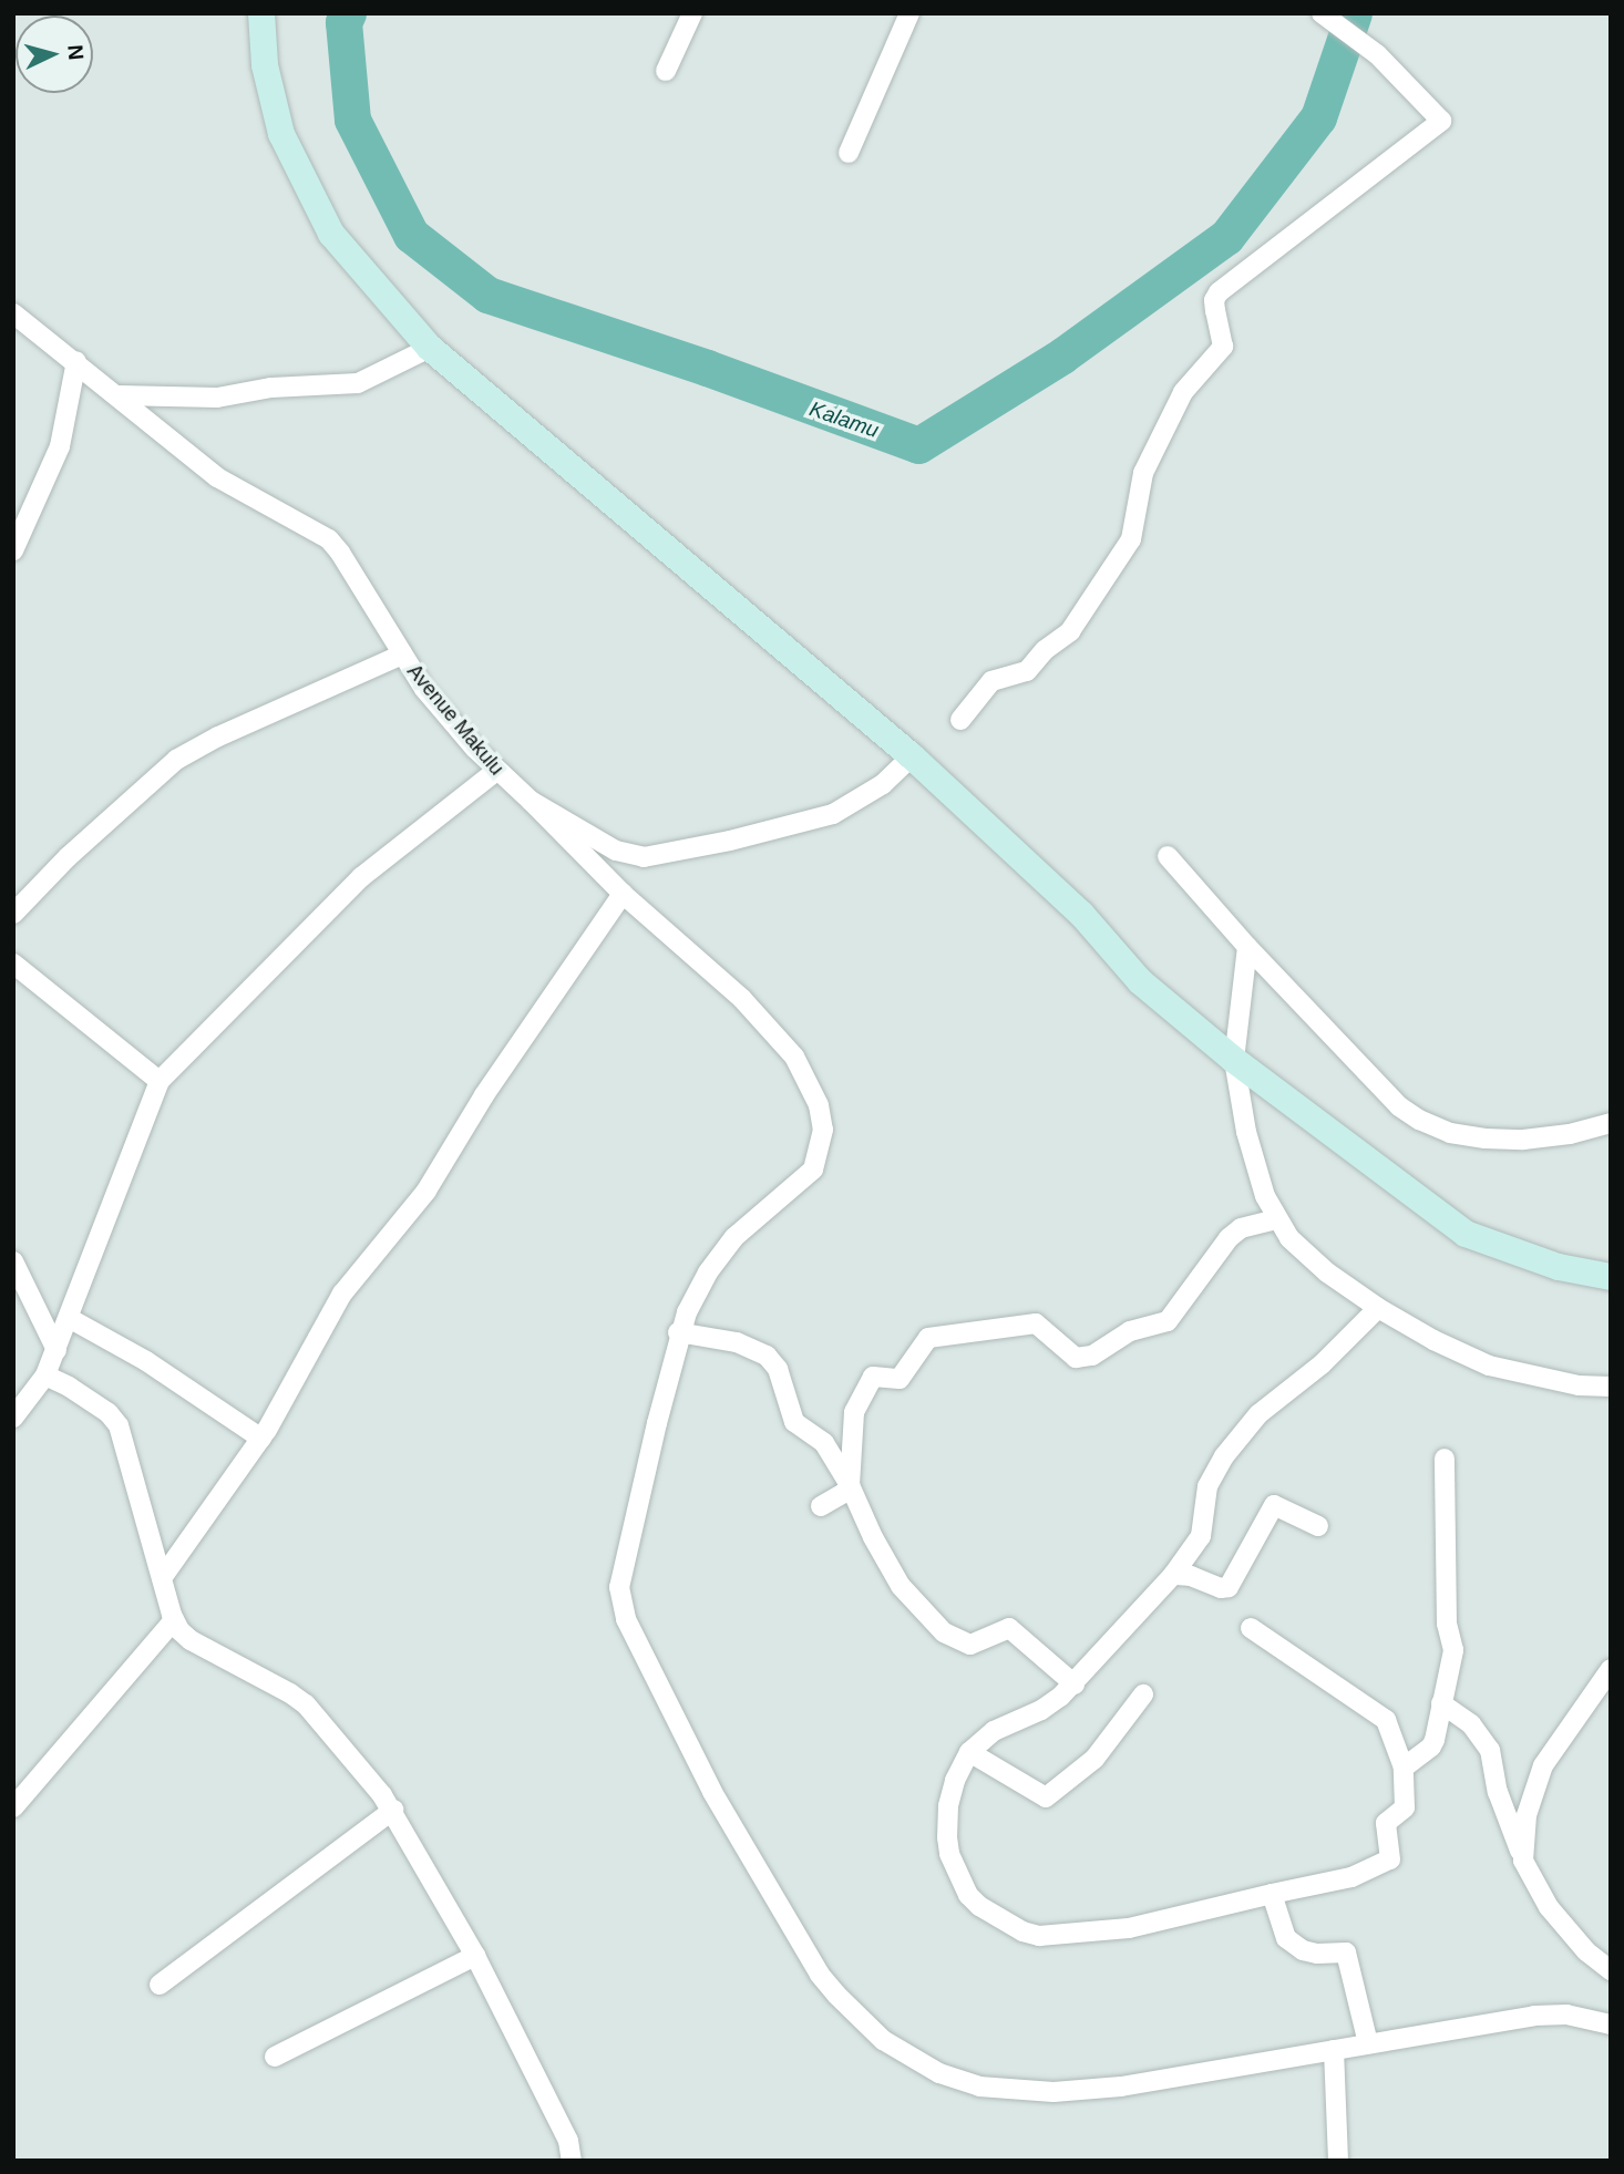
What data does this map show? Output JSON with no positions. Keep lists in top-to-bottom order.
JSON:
{
  "streets": {
    "street": ["Avenue Makulu"]
  },
  "water": ["Kalamu"],
  "north": "right"
}
